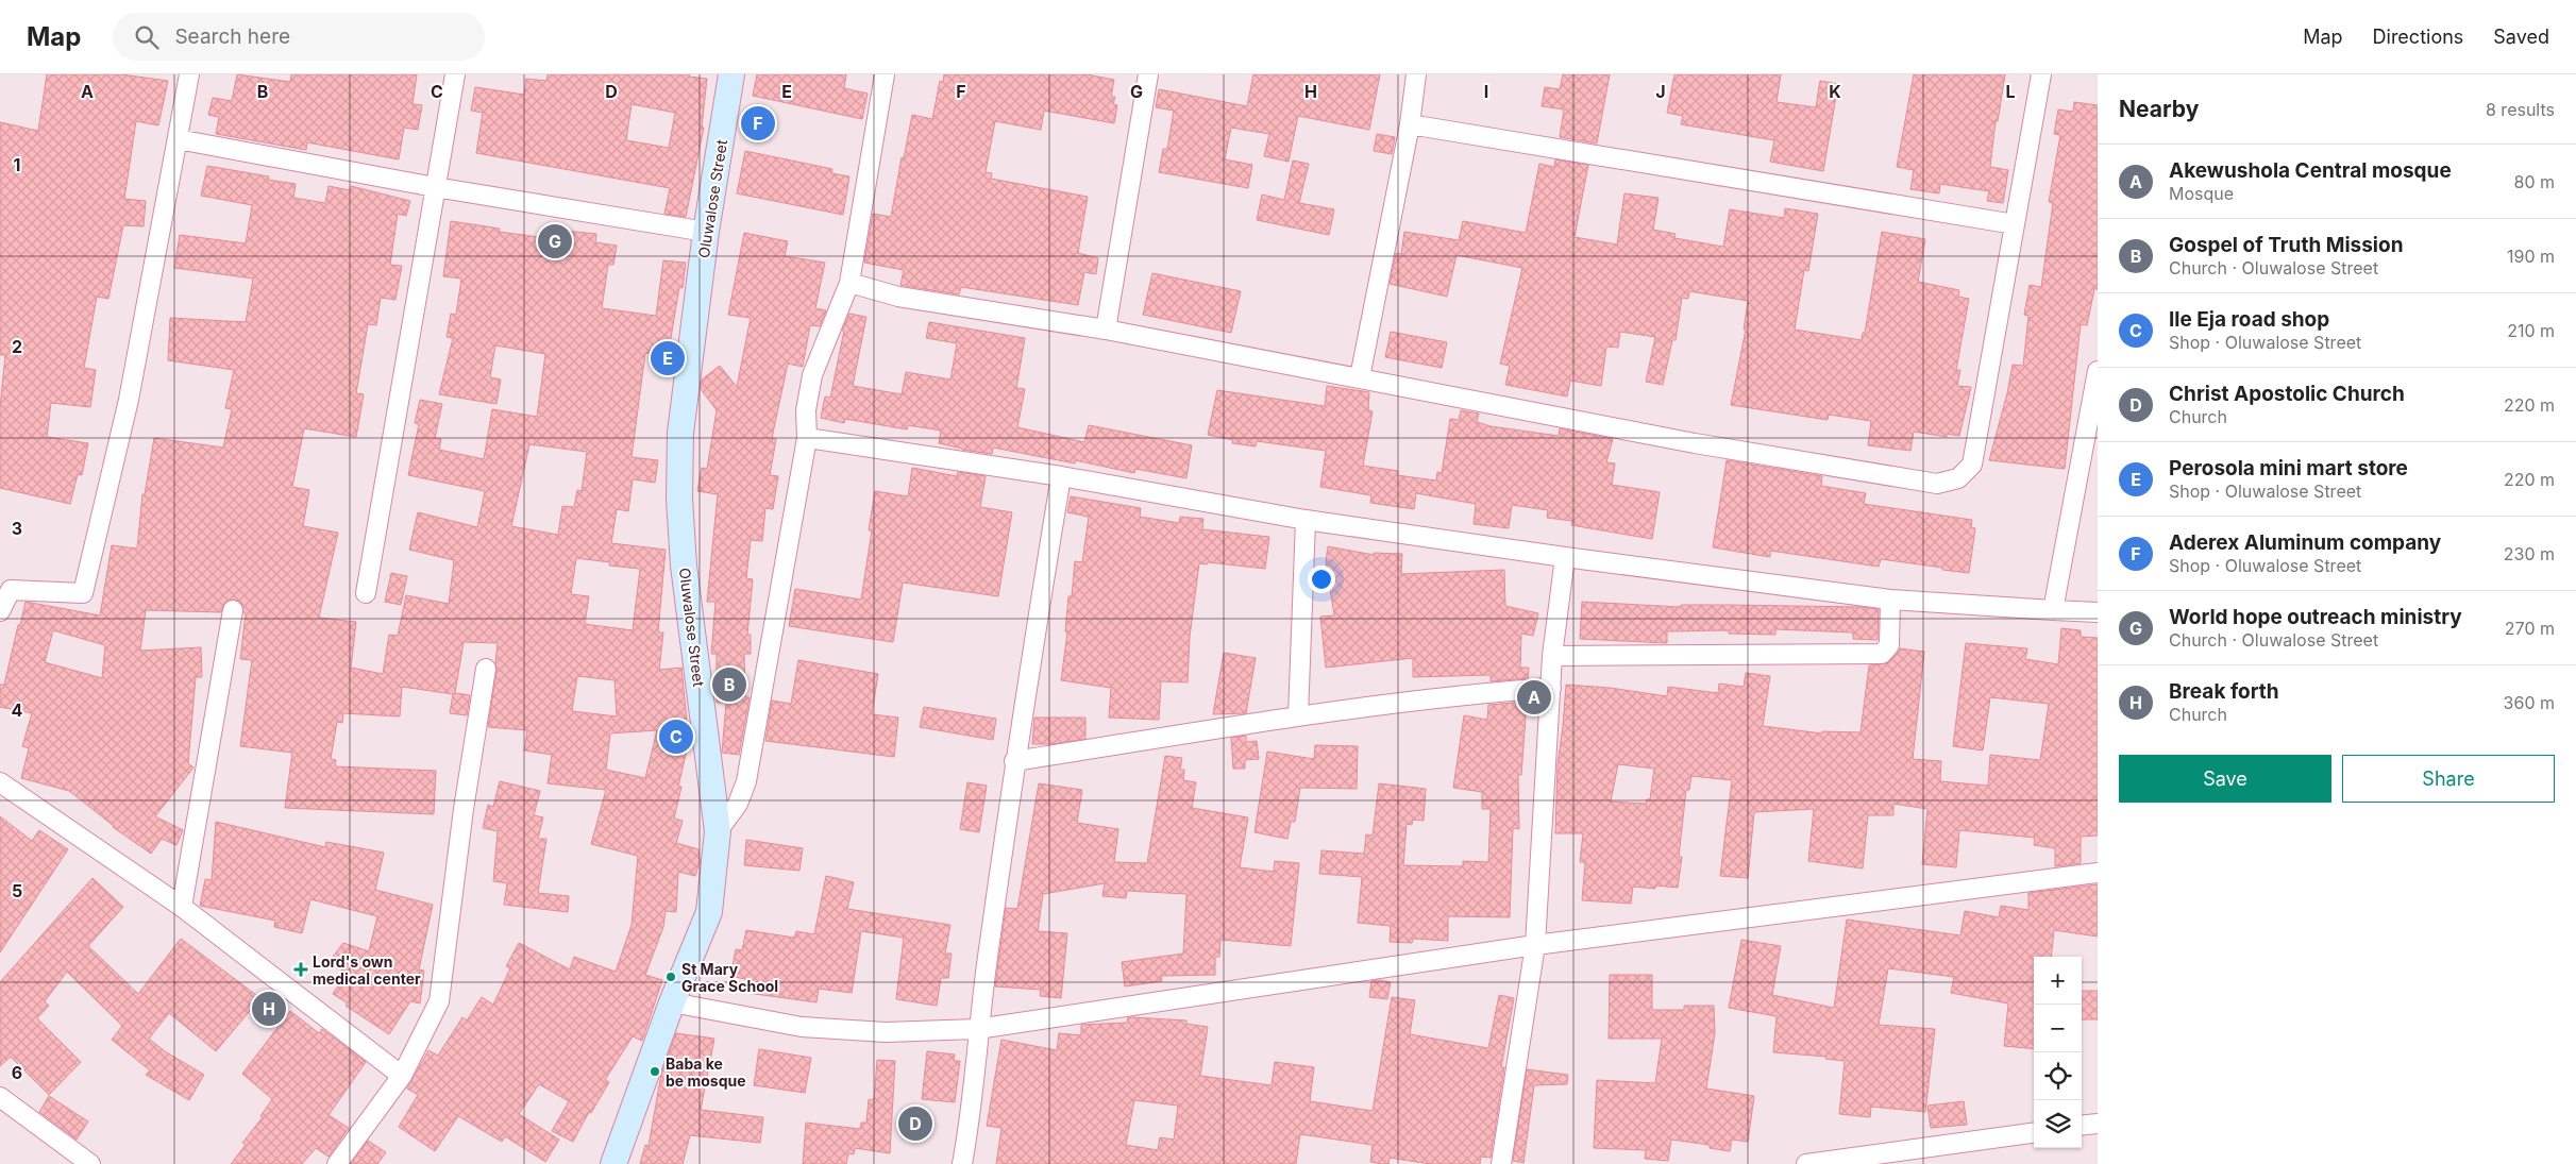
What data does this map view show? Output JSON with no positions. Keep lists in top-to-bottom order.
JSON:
{
  "streets": {
    "street": ["Oluwalose Street"]
  },
  "places": {
    "health": ["Lord's own medical center"],
    "other": ["St Mary Grace School", "Baba ke be mosque"]
  },
  "page": {
    "header": "Map",
    "search": "Search here",
    "nav": ["Map", "Directions", "Saved"],
    "heading": ["Nearby", "8 results"],
    "pins": [
      "F",
      "G",
      "E",
      "B",
      "A",
      "C",
      "H",
      "D"
    ],
    "list": [
      {
        "mark": "A",
        "name": "Akewushola Central mosque",
        "note": "Mosque",
        "value": "80 m"
      },
      {
        "mark": "B",
        "name": "Gospel of Truth Mission",
        "note": "Church · Oluwalose Street",
        "value": "190 m"
      },
      {
        "mark": "C",
        "name": "Ile Eja road shop",
        "note": "Shop · Oluwalose Street",
        "value": "210 m"
      },
      {
        "mark": "D",
        "name": "Christ Apostolic Church",
        "note": "Church",
        "value": "220 m"
      },
      {
        "mark": "E",
        "name": "Perosola mini mart store",
        "note": "Shop · Oluwalose Street",
        "value": "220 m"
      },
      {
        "mark": "F",
        "name": "Aderex Aluminum company",
        "note": "Shop · Oluwalose Street",
        "value": "230 m"
      },
      {
        "mark": "G",
        "name": "World hope outreach ministry",
        "note": "Church · Oluwalose Street",
        "value": "270 m"
      },
      {
        "mark": "H",
        "name": "Break forth",
        "note": "Church",
        "value": "360 m"
      }
    ],
    "buttons": ["Save", "Share"],
    "map_buttons": ["+", "−"]
  },
  "grid": {
    "columns": [
      "A",
      "B",
      "C",
      "D",
      "E",
      "F",
      "G",
      "H",
      "I",
      "J",
      "K",
      "L"
    ],
    "rows": [
      "1",
      "2",
      "3",
      "4",
      "5",
      "6"
    ]
  }
}
